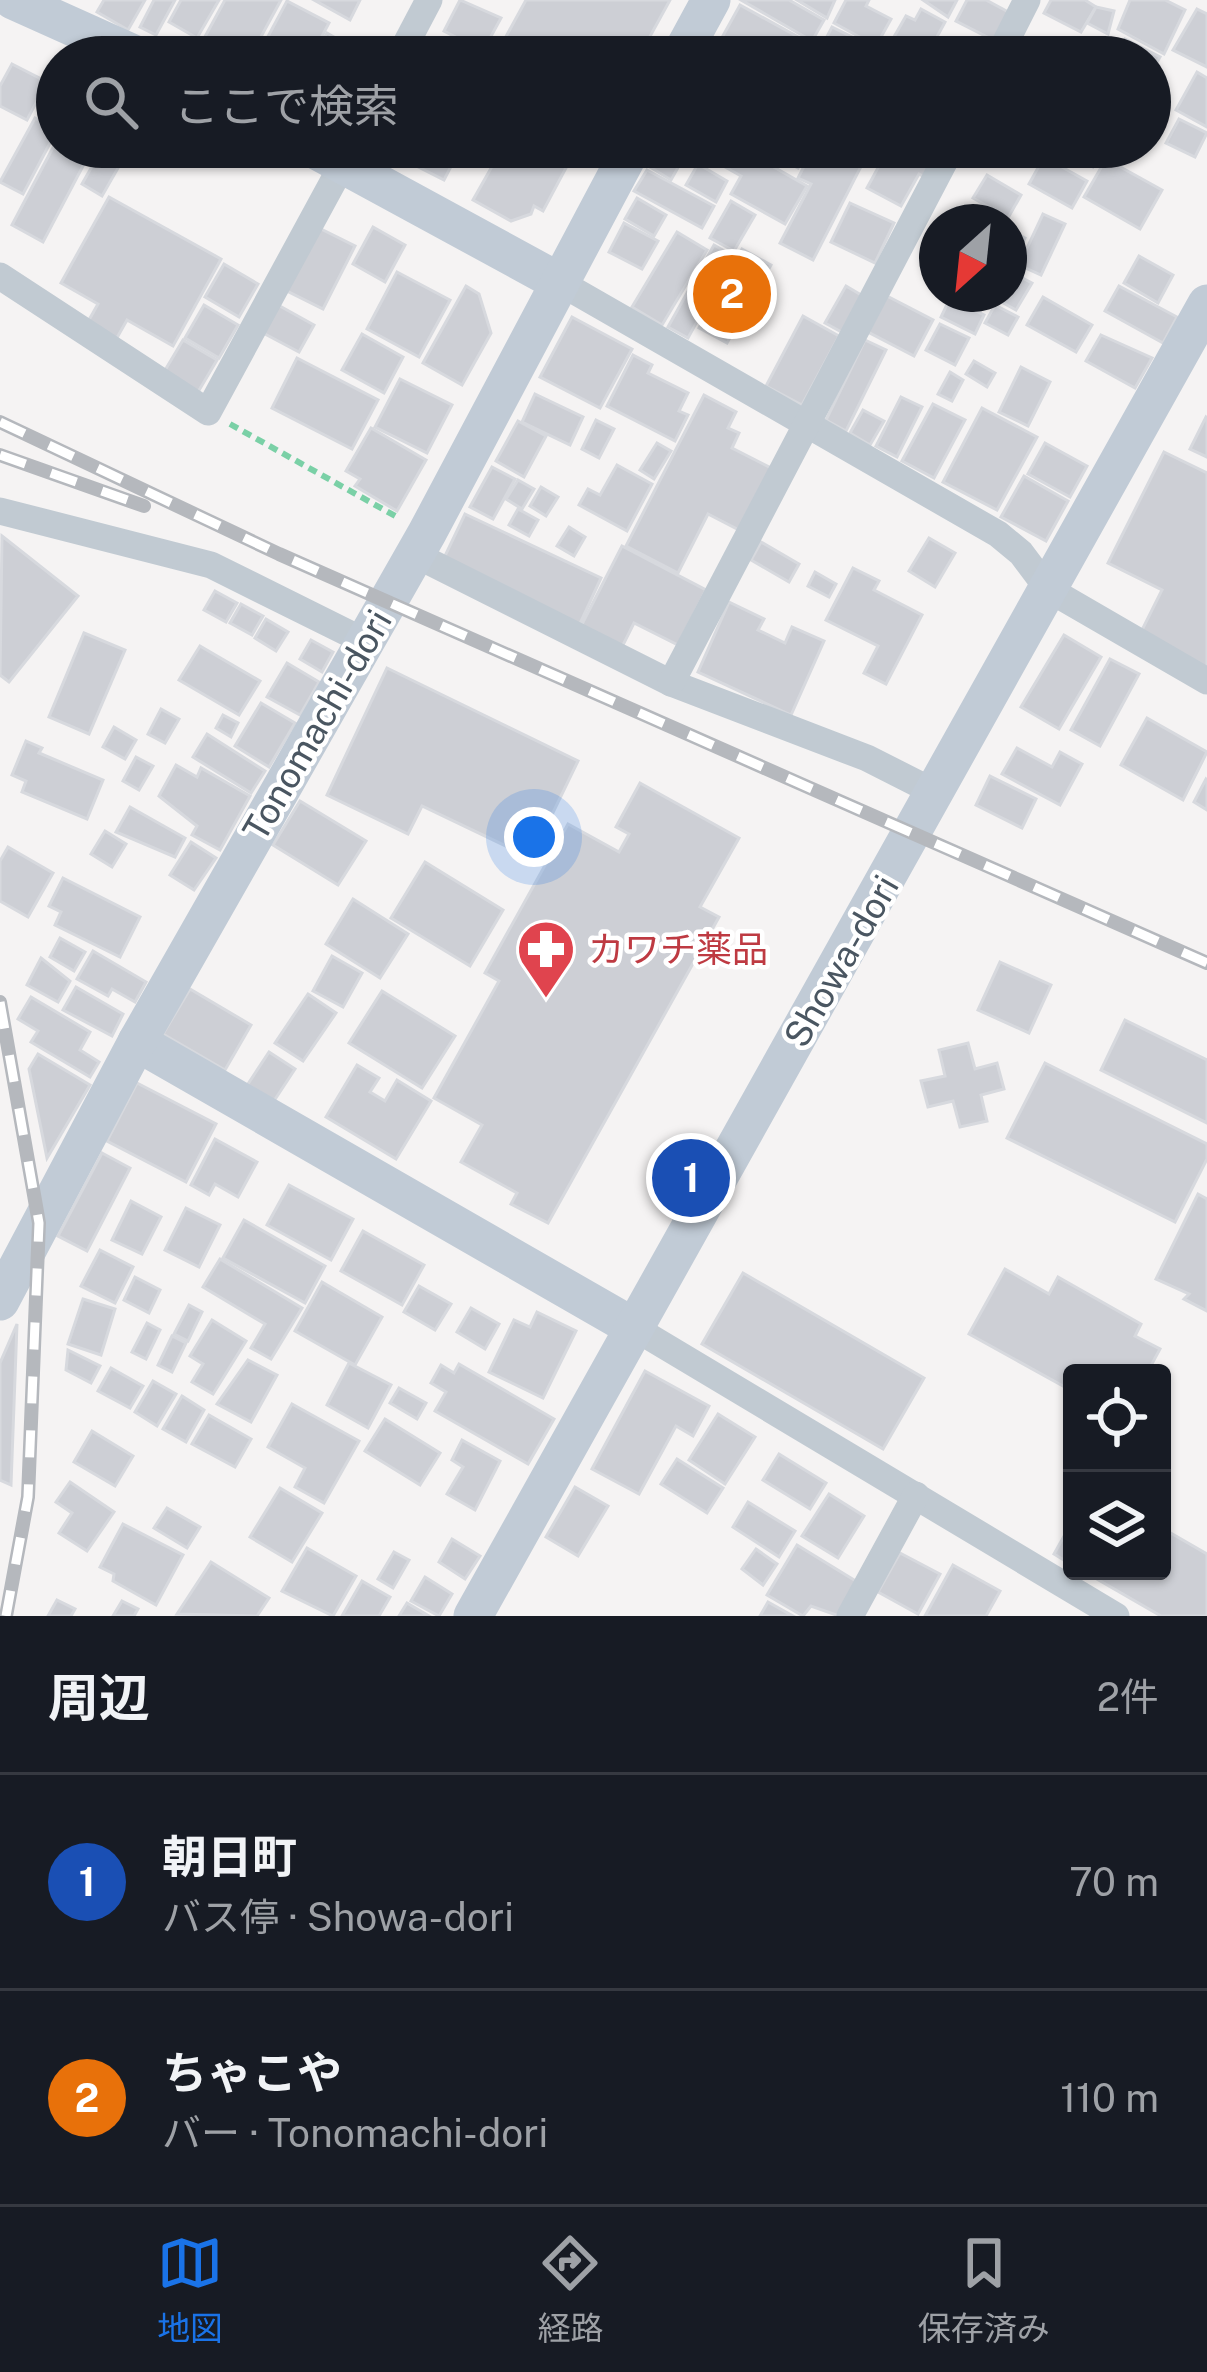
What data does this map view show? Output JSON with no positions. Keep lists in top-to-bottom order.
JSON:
{
  "streets": {
    "street": ["Tonomachi-dori", "Showa-dori"]
  },
  "places": {
    "pharmacy": ["カワチ薬品"]
  },
  "north": "bottom left",
  "page": {
    "search": "ここで検索",
    "pins": ["2", "1"],
    "heading": ["周辺", "2件"],
    "list": [
      {
        "mark": "1",
        "name": "朝日町",
        "note": "バス停 · Showa-dori",
        "value": "70 m"
      },
      {
        "mark": "2",
        "name": "ちゃこや",
        "note": "バー · Tonomachi-dori",
        "value": "110 m"
      }
    ],
    "nav": ["地図", "経路", "保存済み"]
  }
}
